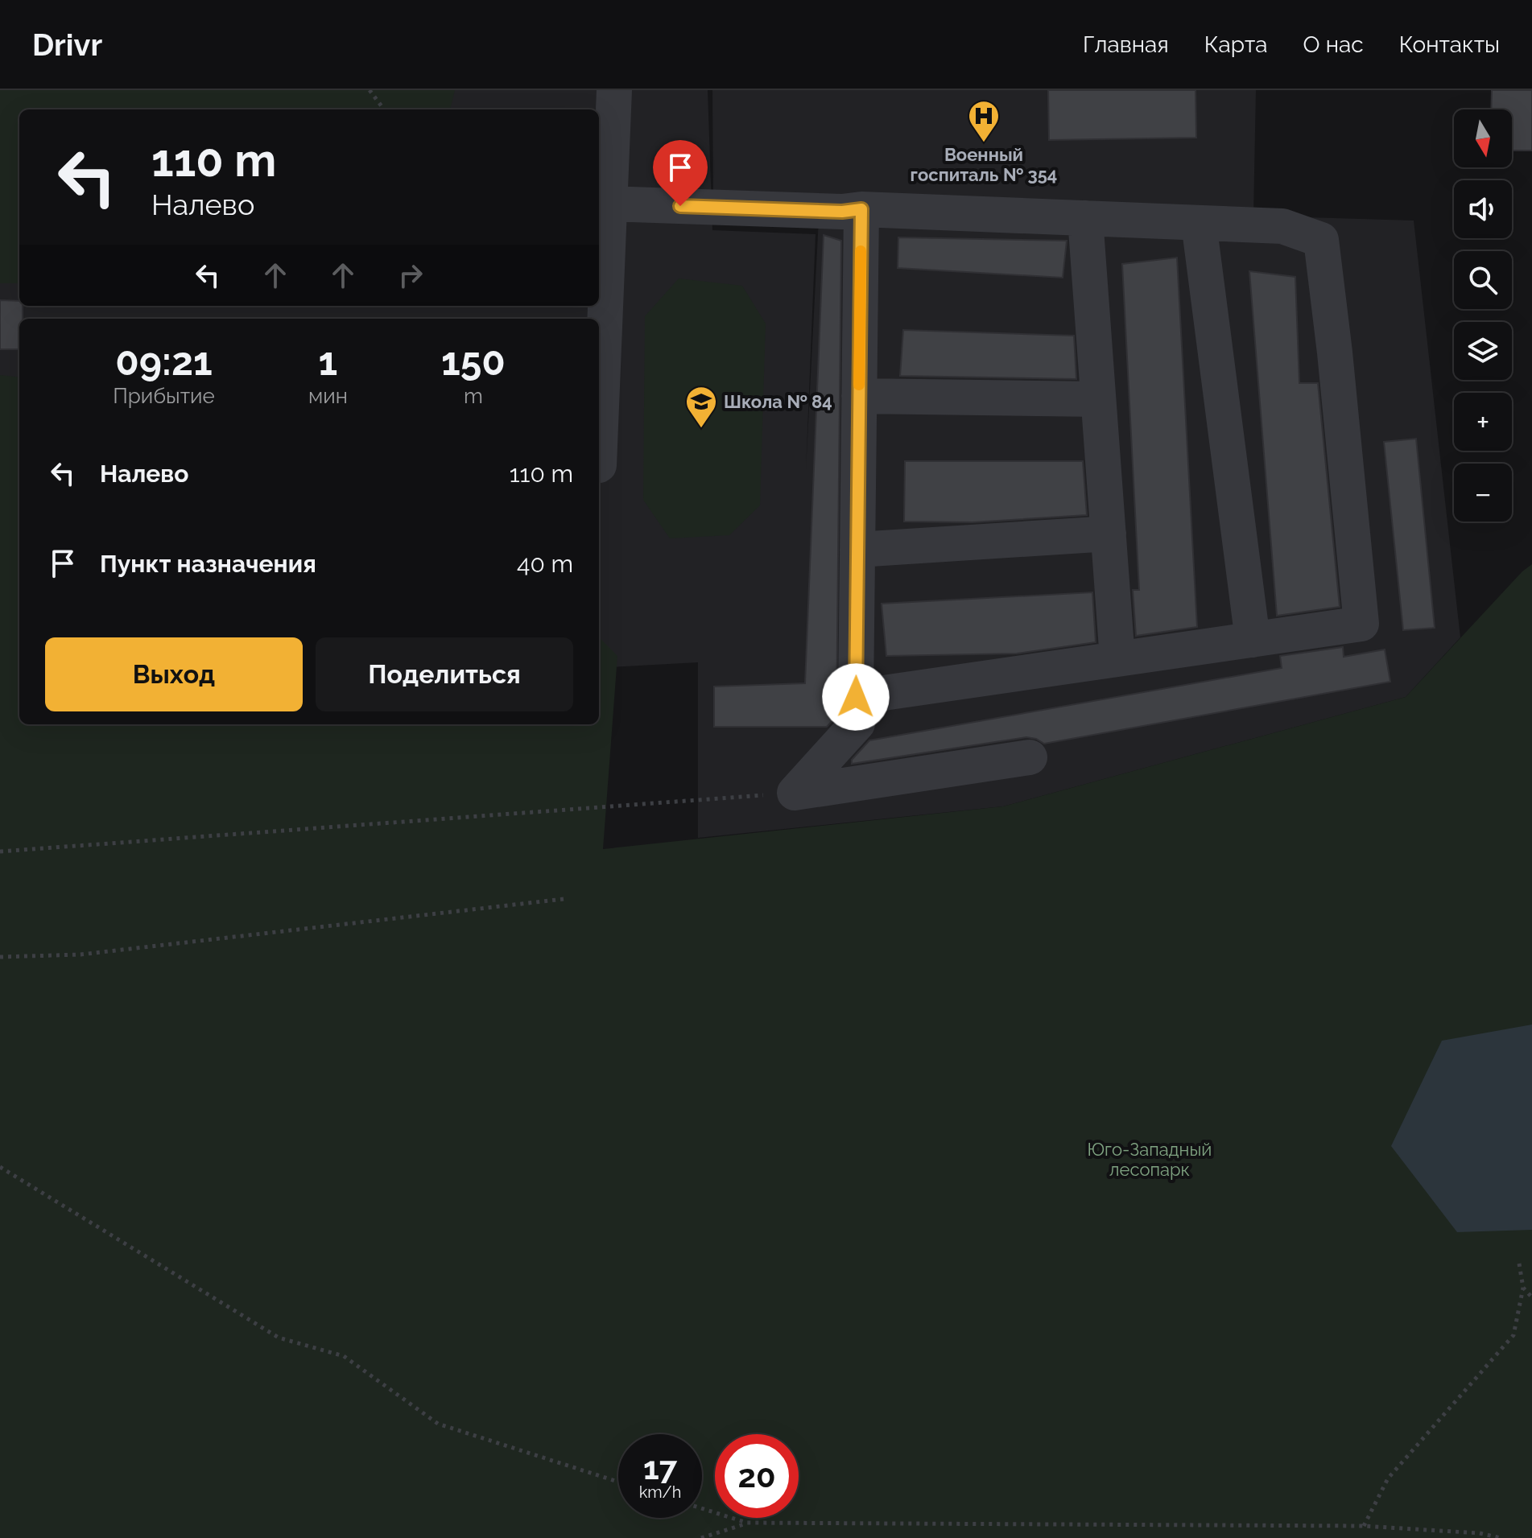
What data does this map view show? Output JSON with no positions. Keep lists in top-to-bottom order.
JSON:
{
  "parks": ["Юго-Западный лесопарк"],
  "places": {
    "hospital": ["Военный госпиталь № 354"],
    "school or university": ["Школа № 84"]
  },
  "north": "bottom",
  "page": {
    "header": "Drivr",
    "nav": [
      "Главная",
      "Карта",
      "О нас",
      "Контакты"
    ],
    "map_buttons": ["+", "−"],
    "turn": ["110 m", "Налево"],
    "eta": [
      "09:21",
      "Прибытие",
      "1",
      "мин",
      "150",
      "m"
    ],
    "list": [
      {
        "name": "Налево",
        "value": "110 m"
      },
      {
        "name": "Пункт назначения",
        "value": "40 m"
      }
    ],
    "buttons": ["Выход", "Поделиться"],
    "speed": "17 km/h",
    "limit": "20"
  }
}
